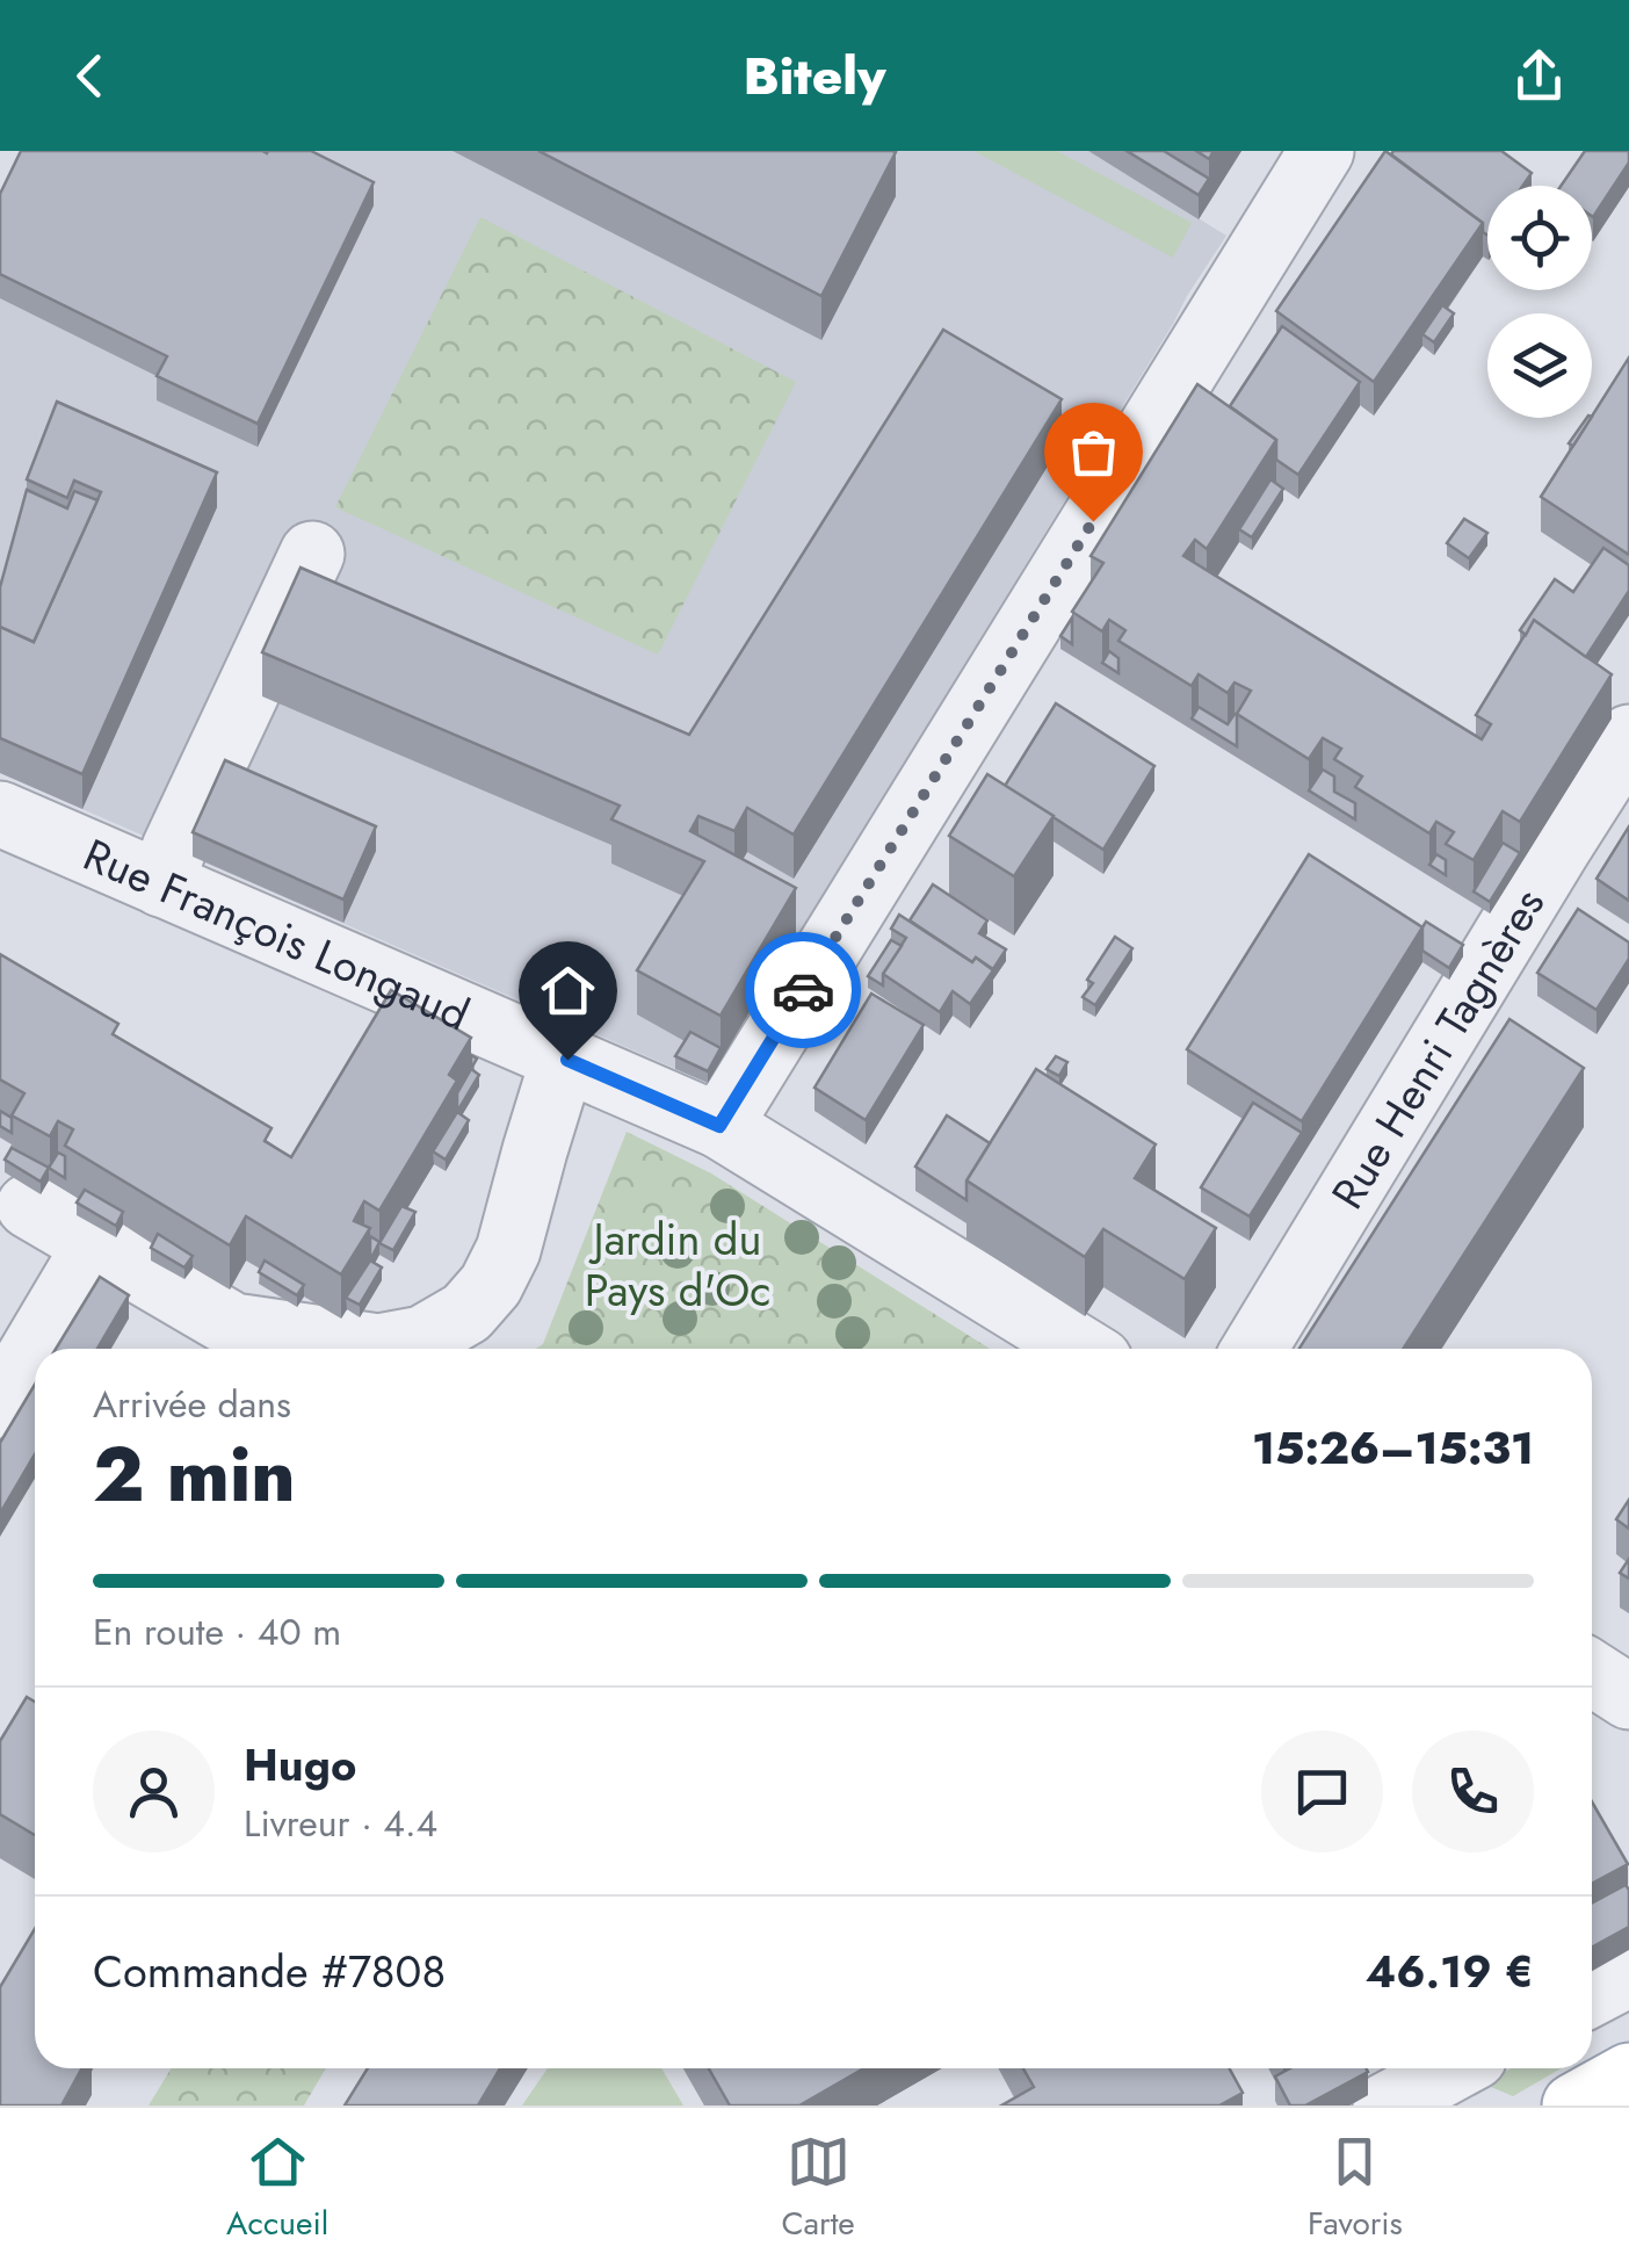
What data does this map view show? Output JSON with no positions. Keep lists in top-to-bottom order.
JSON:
{
  "streets": {
    "street": ["Rue François Longaud", "Rue Henri Tagnères"]
  },
  "parks": ["Jardin du Pays d'Oc"],
  "page": {
    "header": "Bitely",
    "heading": ["2 min", "Arrivée dans", "15:26–15:31"],
    "panel": [
      "Hugo",
      "Livreur · 4.4",
      "Commande #7808",
      "46.19 €"
    ],
    "bar": "En route · 40 m",
    "tabs": ["Accueil", "Carte", "Favoris"]
  }
}
